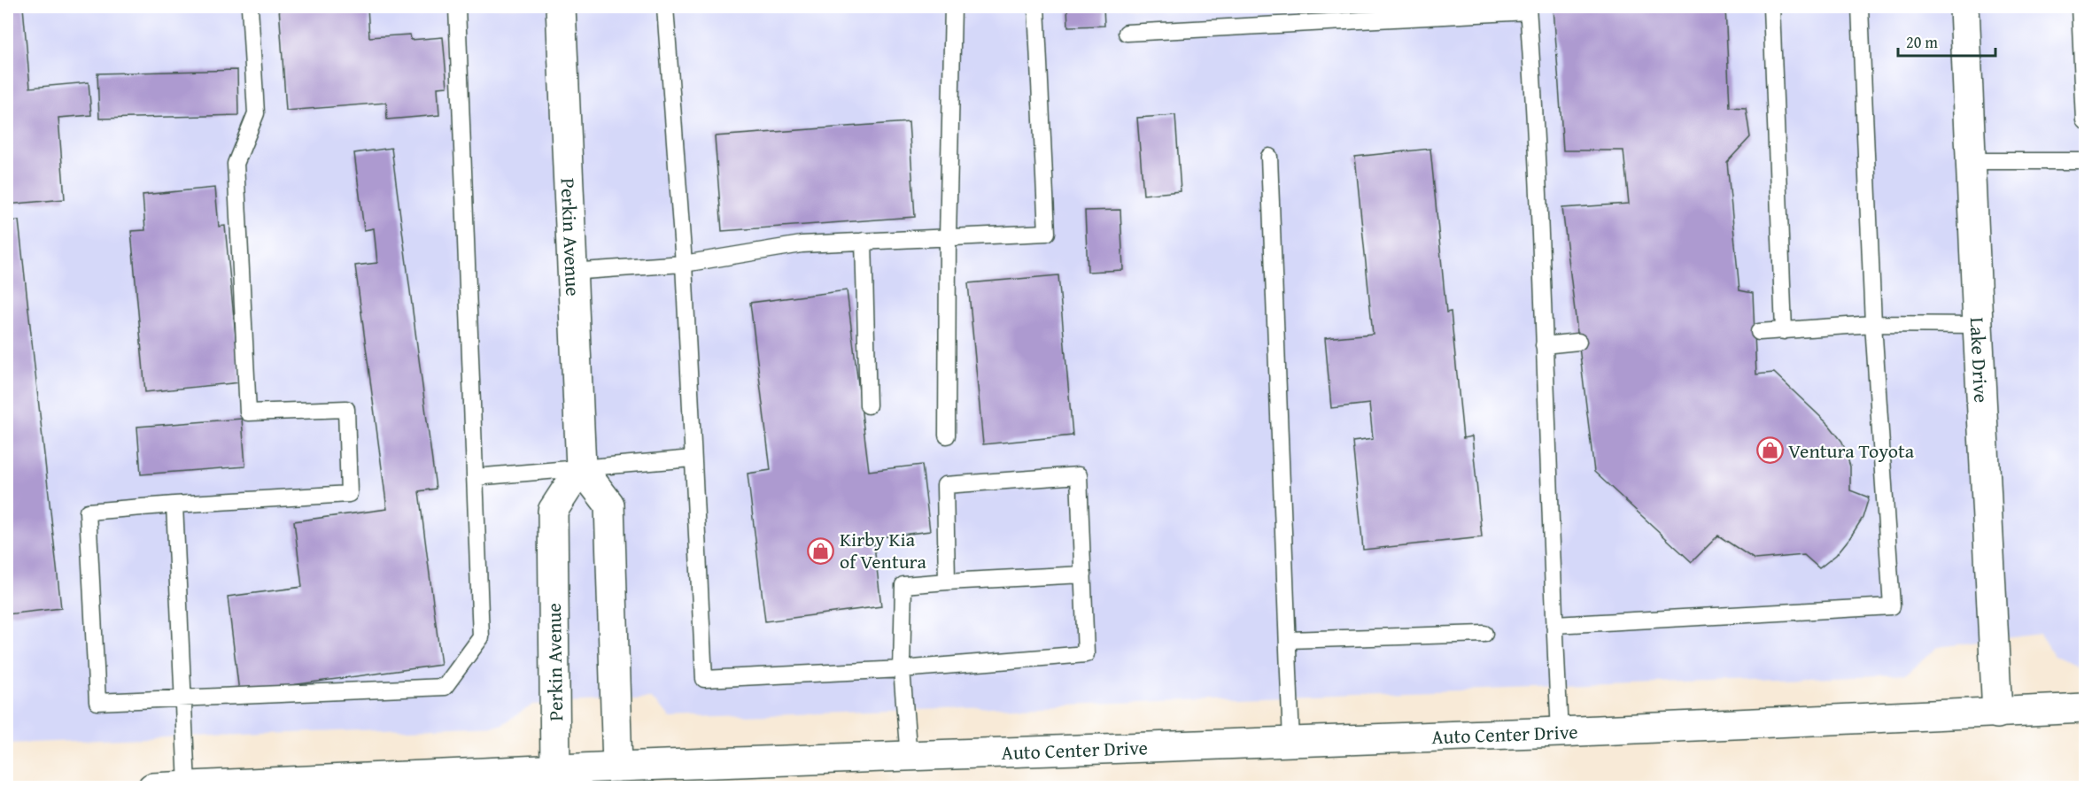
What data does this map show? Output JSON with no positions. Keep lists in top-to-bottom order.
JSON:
{
  "streets": {
    "street": ["Perkin Avenue", "Lake Drive", "Auto Center Drive"]
  },
  "crossings": [
    ["Perkin Avenue", "Auto Center Drive"],
    ["Lake Drive", "Auto Center Drive"]
  ],
  "places": {
    "shop": ["Ventura Toyota", "Kirby Kia of Ventura"]
  },
  "scale_bar": "20 m"
}
